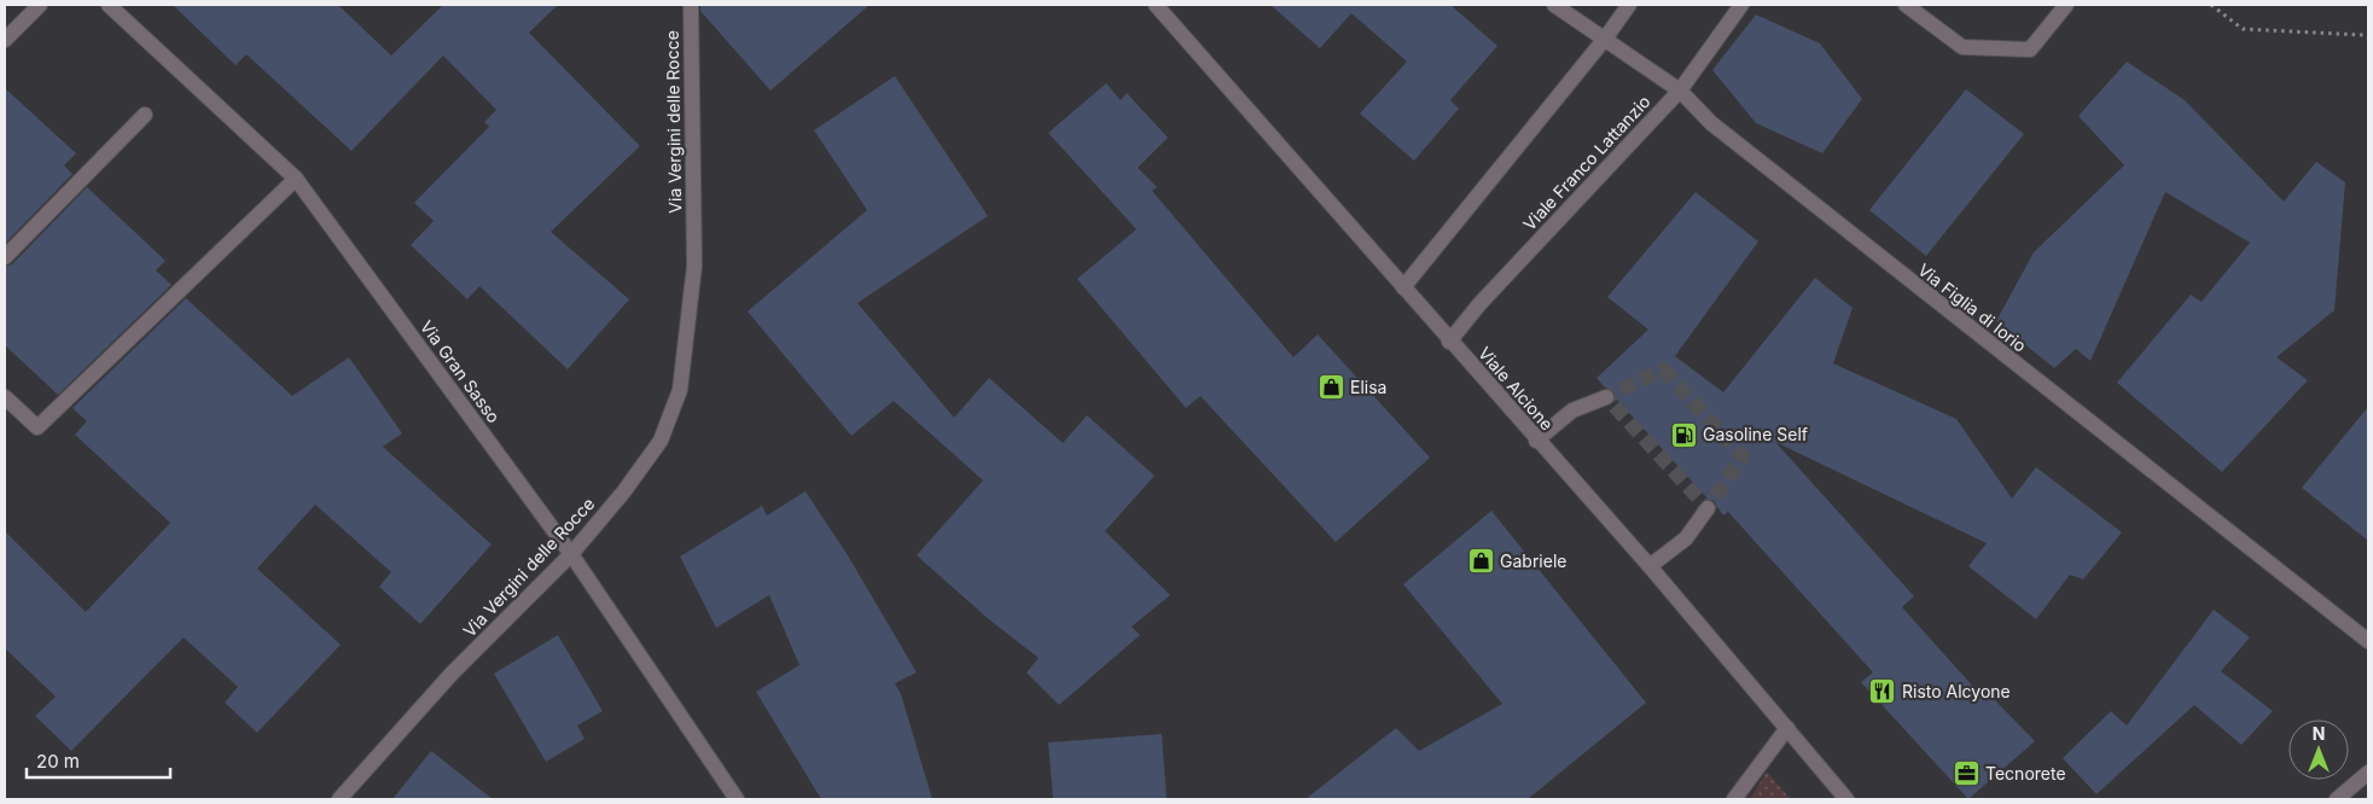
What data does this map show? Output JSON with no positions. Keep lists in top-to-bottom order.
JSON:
{
  "streets": {
    "street": [
      "Via Vergini delle Rocce",
      "Viale Franco Lattanzio",
      "Via Figlia di Iorio",
      "Via Gran Sasso",
      "Viale Alcione"
    ]
  },
  "crossings": [
    ["Via Vergini delle Rocce", "Via Gran Sasso"],
    ["Viale Franco Lattanzio", "Via Figlia di Iorio"],
    ["Viale Franco Lattanzio", "Viale Alcione"]
  ],
  "places": {
    "shop": ["Elisa", "Gabriele"],
    "fuel station": ["Gasoline Self"],
    "restaurant": ["Risto Alcyone"],
    "office": ["Tecnorete"]
  },
  "scale_bar": "20 m",
  "north": "top"
}
